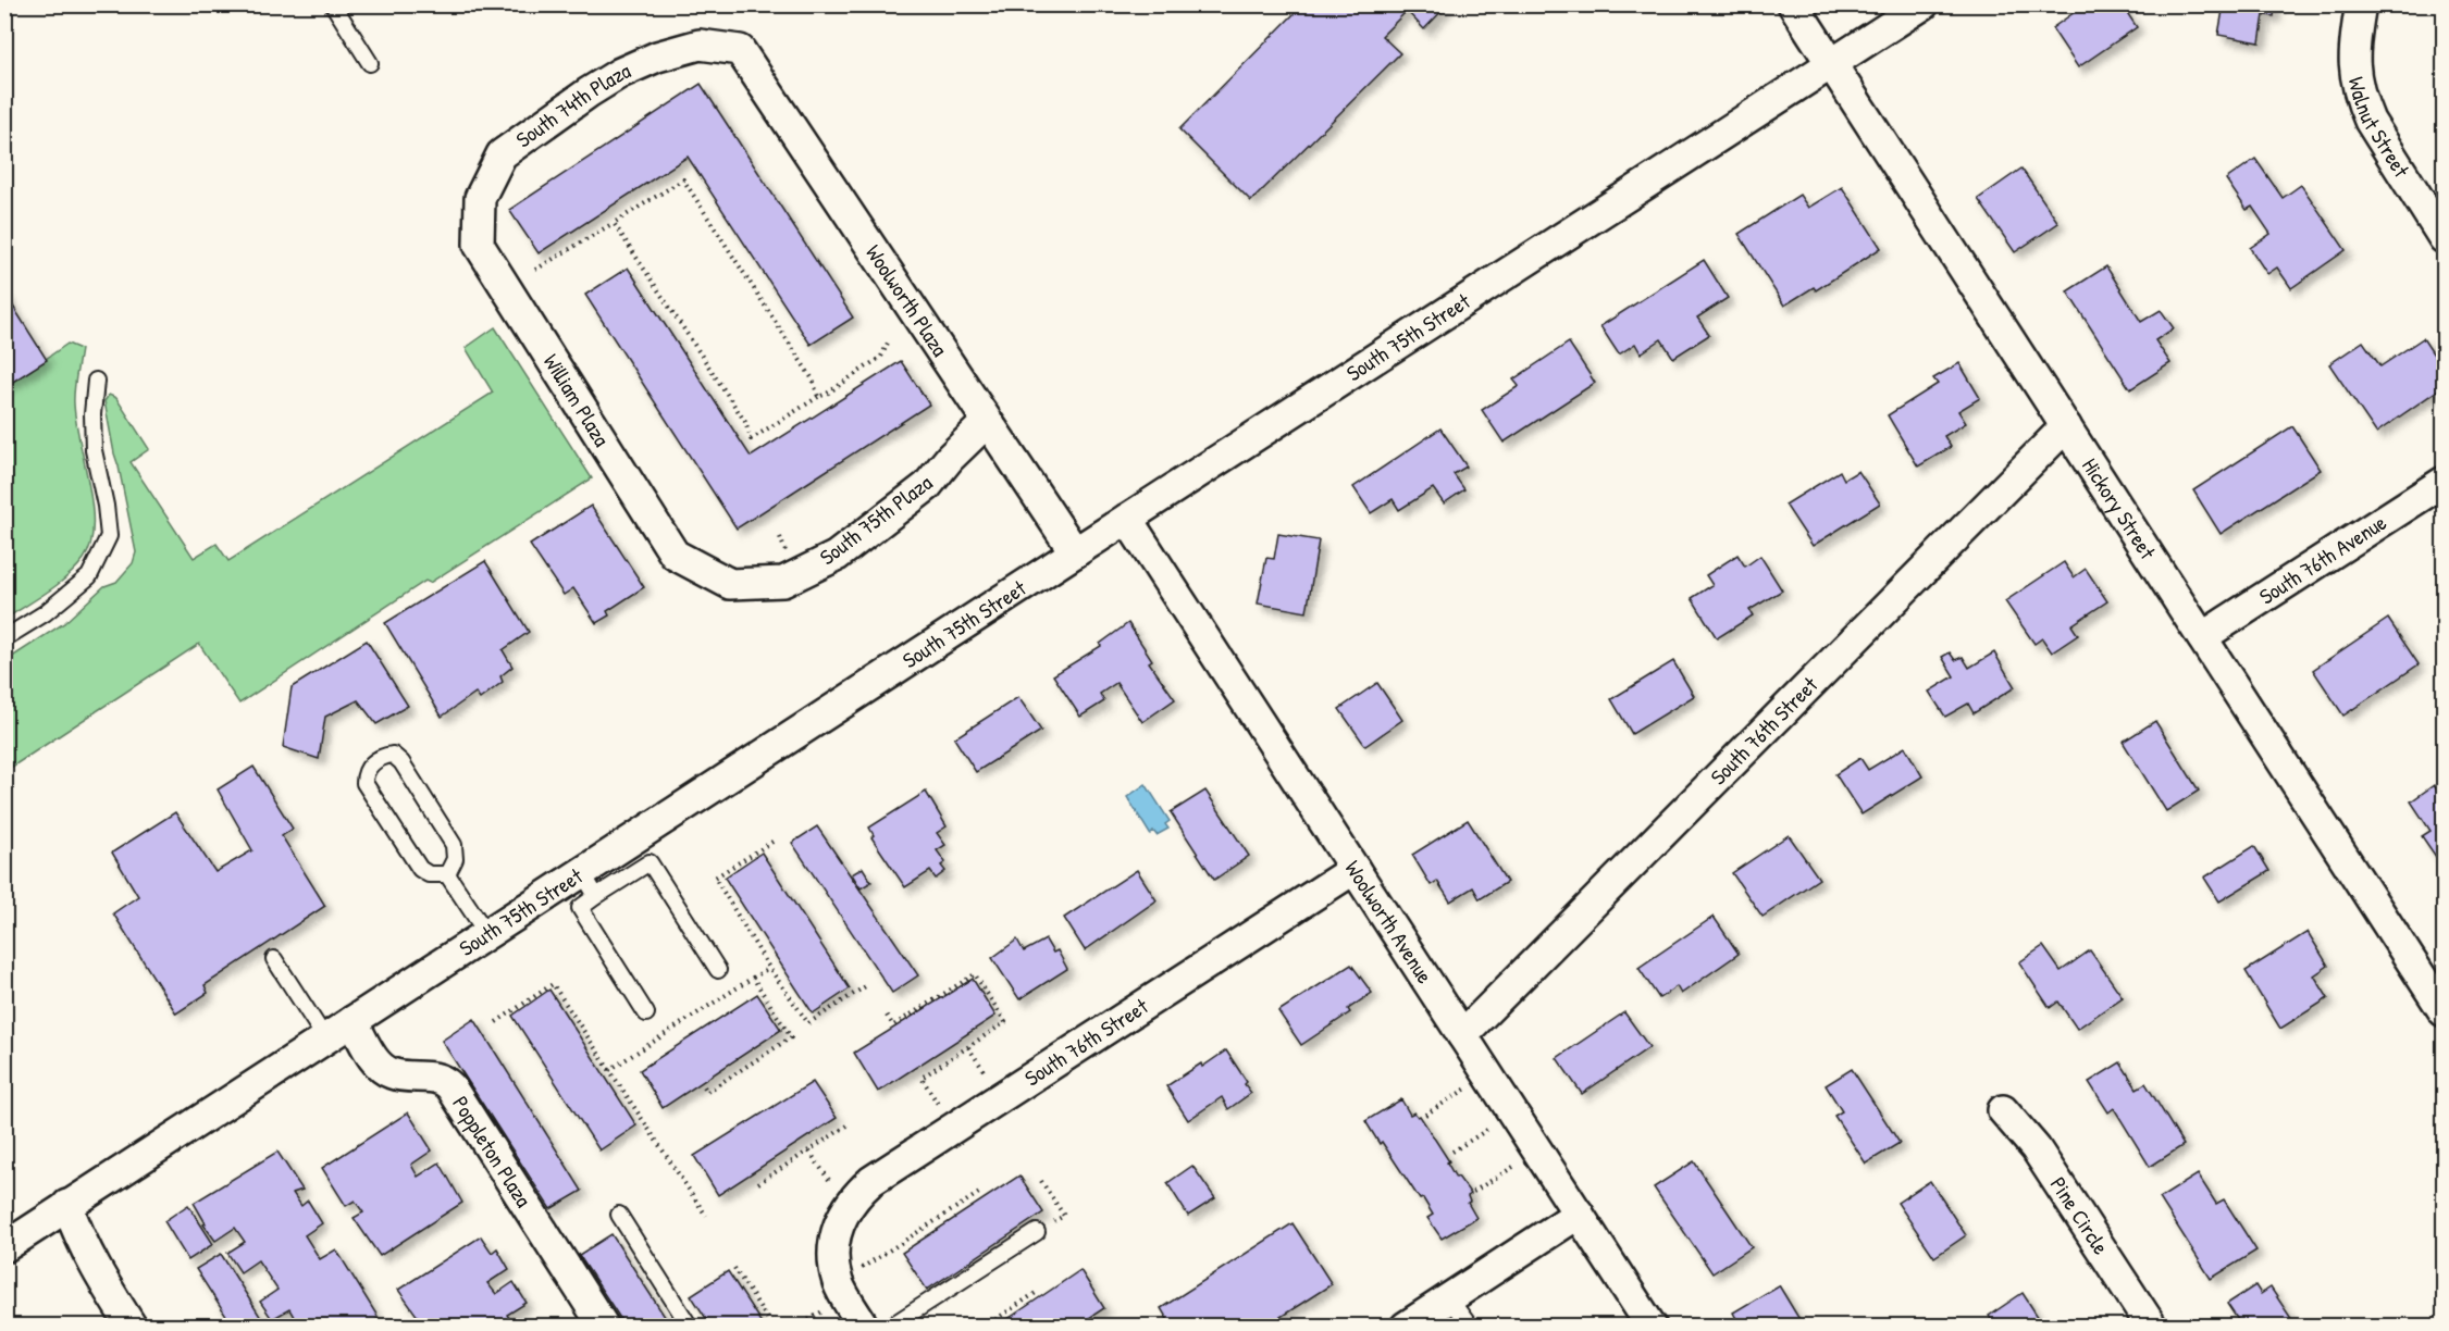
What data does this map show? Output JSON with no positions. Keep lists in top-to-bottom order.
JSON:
{
  "streets": {
    "street": [
      "South 74th Plaza",
      "Walnut Street",
      "Woolworth Plaza",
      "South 75th Street",
      "William Plaza",
      "Hickory Street",
      "South 75th Plaza",
      "South 76th Avenue",
      "South 76th Street",
      "Woolworth Avenue",
      "Poppleton Plaza",
      "Pine Circle"
    ]
  },
  "crossings": [
    ["South 74th Plaza", "Woolworth Plaza"],
    ["South 74th Plaza", "William Plaza"],
    ["Woolworth Plaza", "South 75th Street"],
    ["Woolworth Plaza", "South 75th Plaza"],
    ["South 75th Street", "Hickory Street"],
    ["South 75th Street", "Woolworth Avenue"],
    ["South 75th Street", "Poppleton Plaza"],
    ["William Plaza", "South 75th Plaza"],
    ["Hickory Street", "South 76th Avenue"],
    ["Hickory Street", "South 76th Street"],
    ["South 76th Street", "Woolworth Avenue"]
  ]
}
